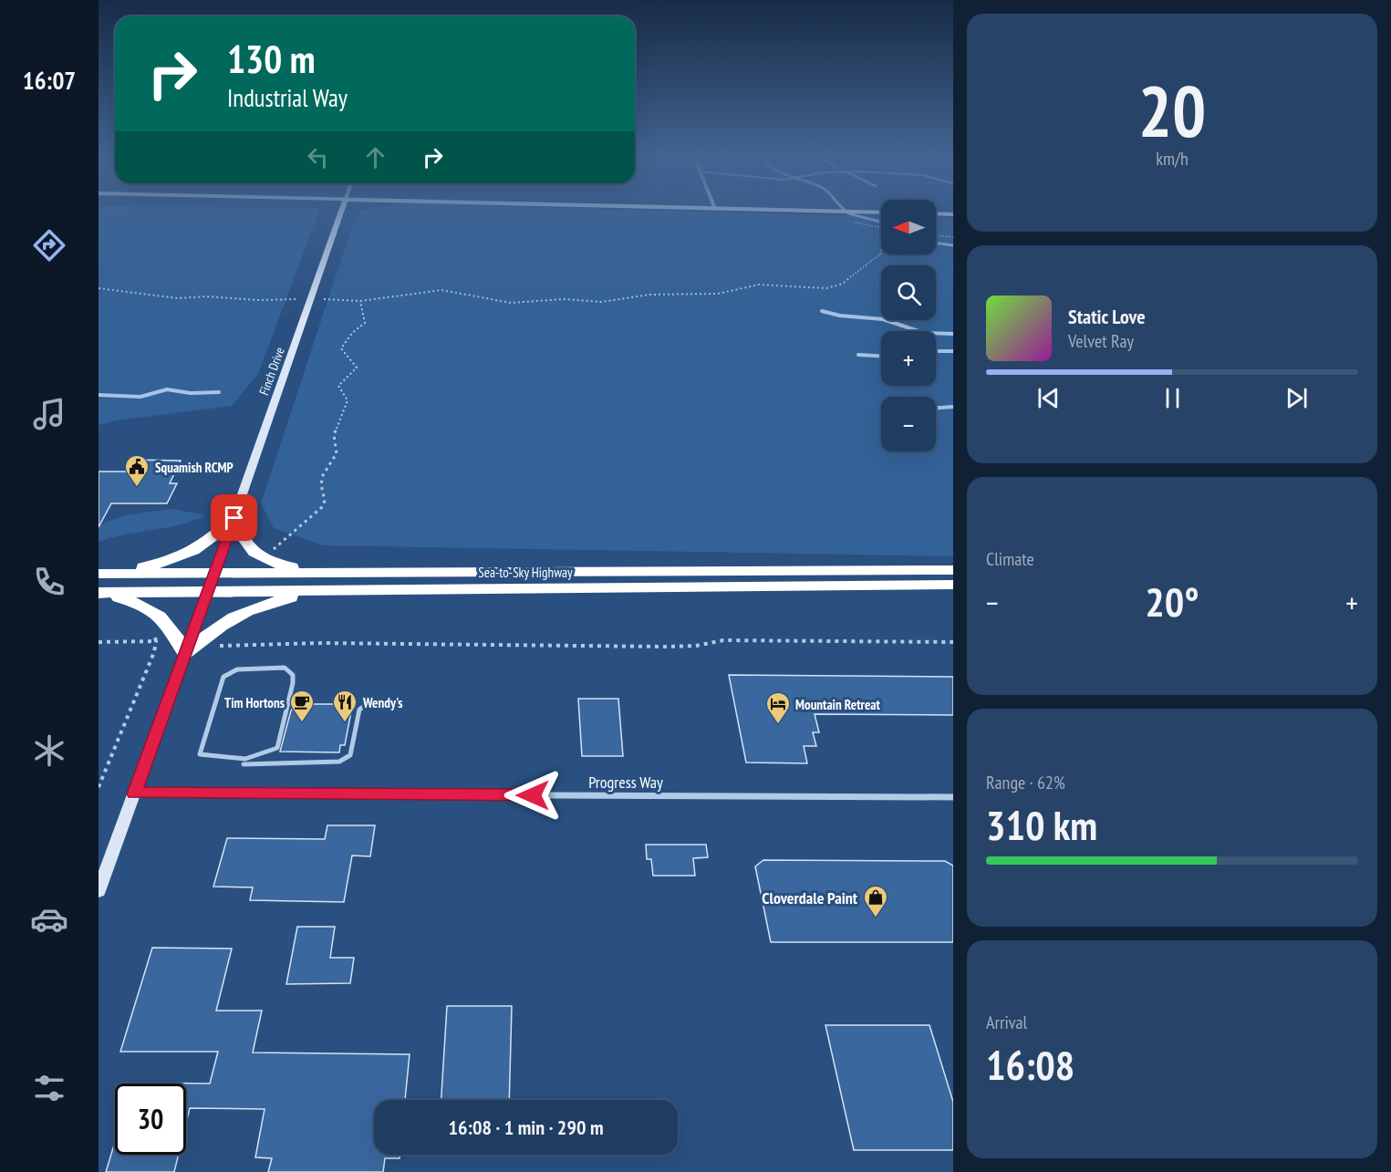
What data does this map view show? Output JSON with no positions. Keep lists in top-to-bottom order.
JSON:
{
  "streets": {
    "highway": ["Sea-to-Sky Highway"],
    "street": ["Finch Drive", "Progress Way"]
  },
  "crossings": [
    ["Finch Drive", "Sea-to-Sky Highway"],
    ["Finch Drive", "Progress Way"]
  ],
  "places": {
    "public building": ["Squamish RCMP"],
    "cafe": ["Tim Hortons"],
    "restaurant": ["Wendy's"],
    "hotel": ["Mountain Retreat"],
    "shop": ["Cloverdale Paint"]
  },
  "north": "left",
  "page": {
    "tabs": "16:07",
    "tile": [
      ["20", "km/h"],
      "Climate",
      ["Range · 62%", "310 km"],
      ["Arrival", "16:08"]
    ],
    "turn": ["130 m", "Industrial Way"],
    "map_buttons": ["+", "−"],
    "song": ["Static Love", "Velvet Ray"],
    "heat": ["−", "20°", "+"],
    "limit": "30",
    "trip": "16:08 · 1 min · 290 m"
  }
}
